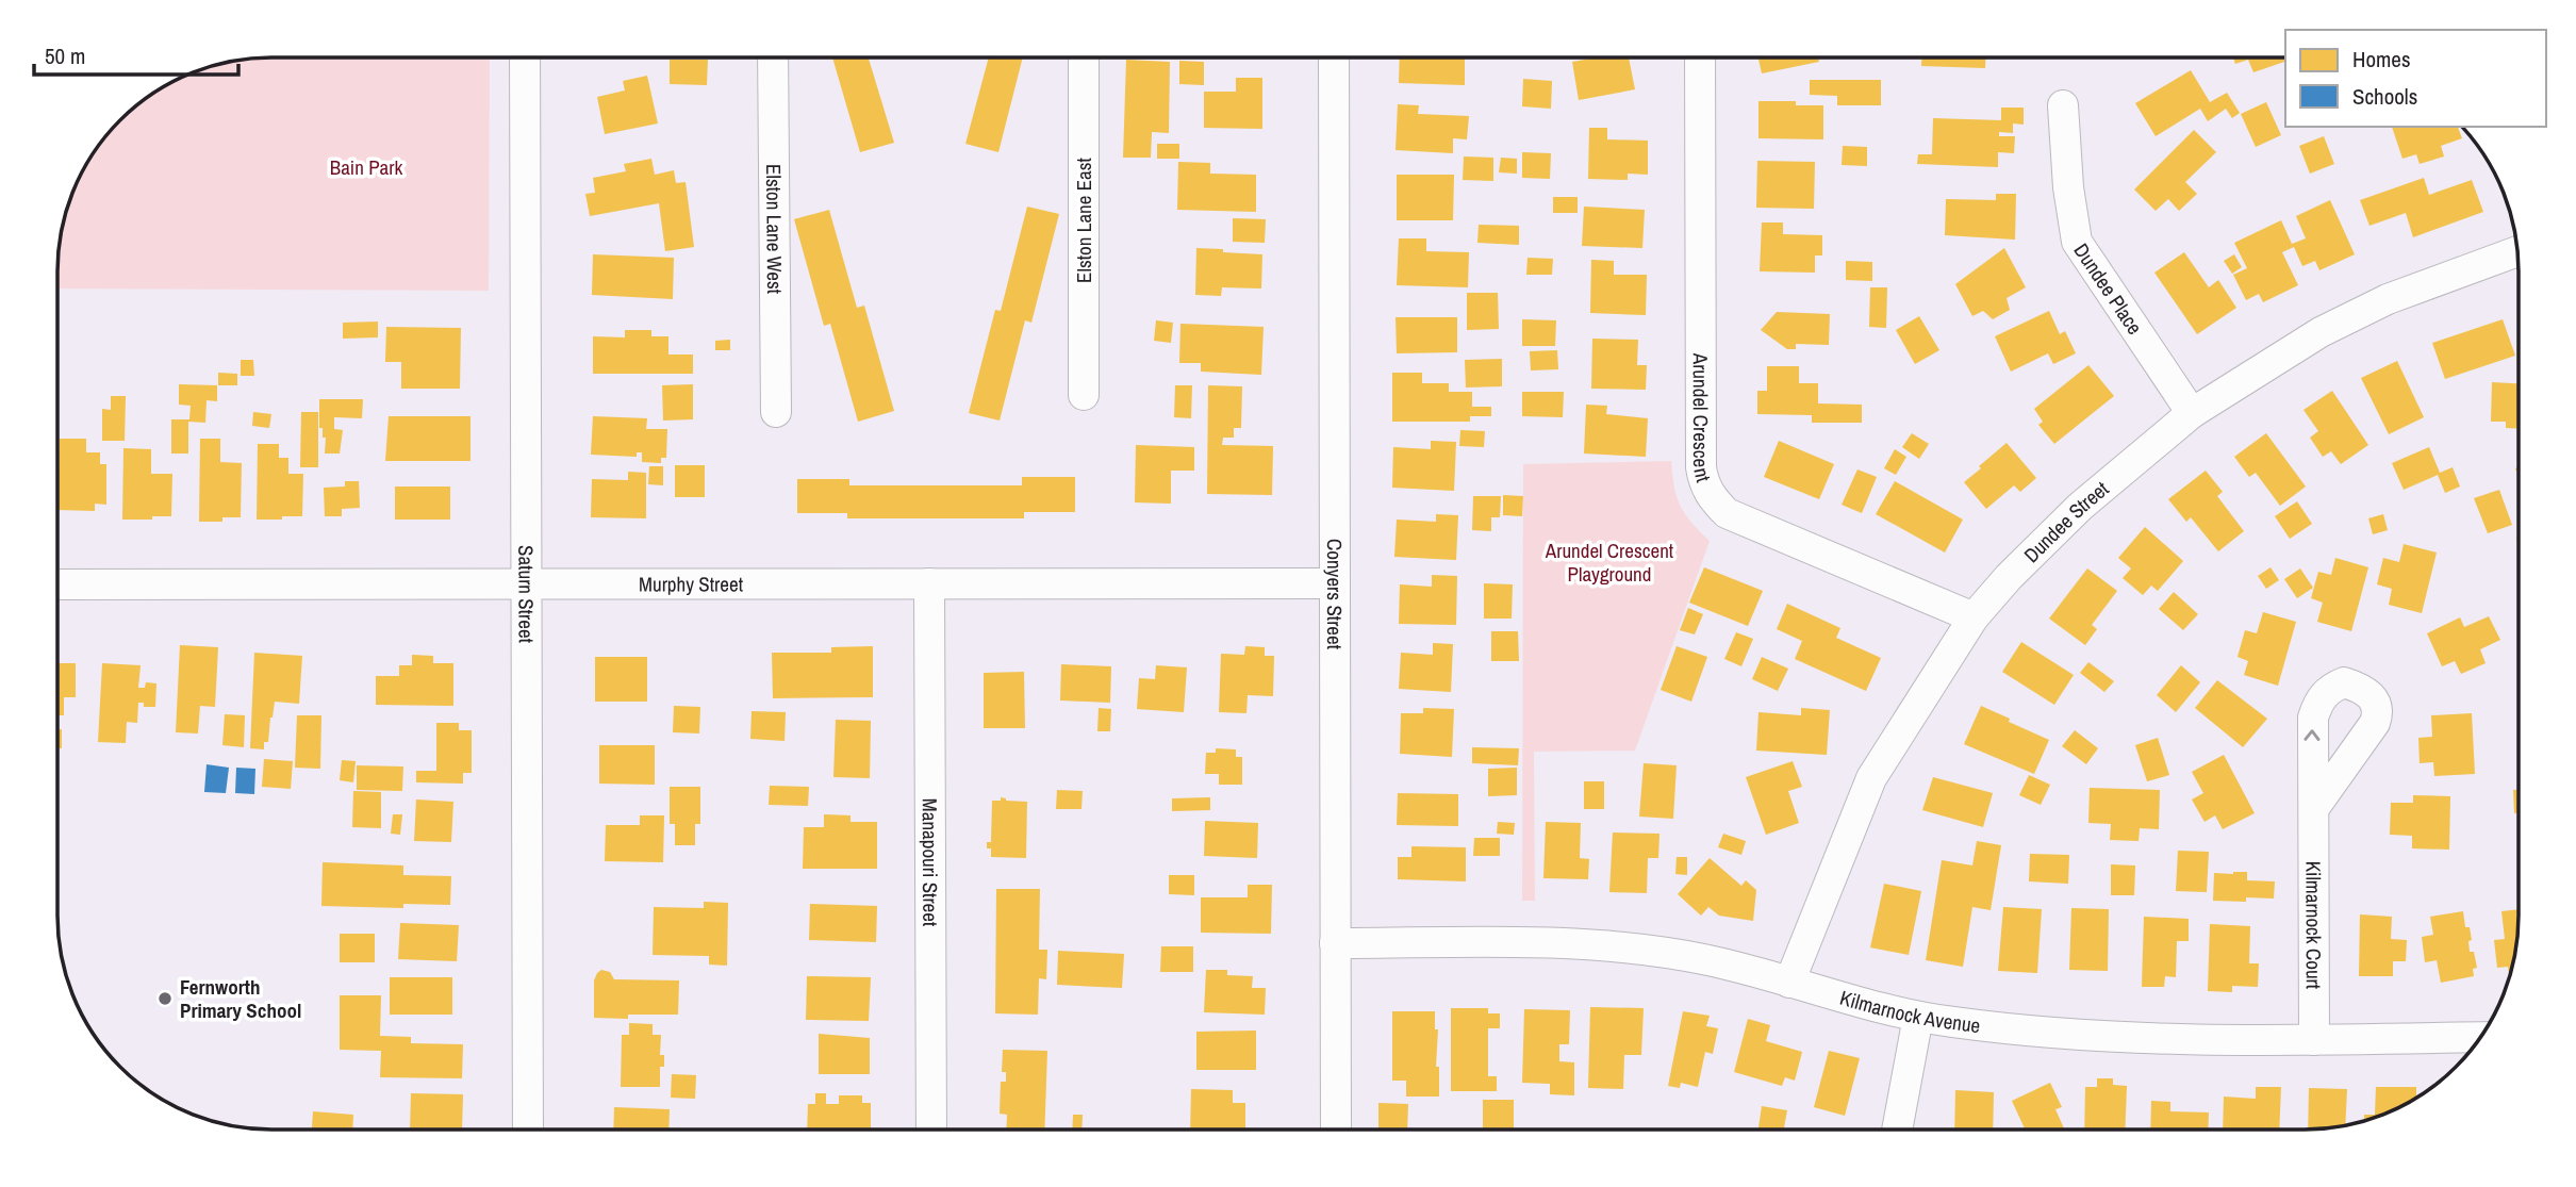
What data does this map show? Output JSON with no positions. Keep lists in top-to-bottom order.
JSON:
{
  "streets": {
    "street": [
      "Elston Lane East",
      "Elston Lane West",
      "Dundee Place",
      "Arundel Crescent",
      "Dundee Street",
      "Murphy Street",
      "Saturn Street",
      "Conyers Street",
      "Manapouri Street",
      "Kilmarnock Court",
      "Kilmarnock Avenue"
    ]
  },
  "crossings": [
    ["Dundee Place", "Dundee Street"],
    ["Arundel Crescent", "Dundee Street"],
    ["Dundee Street", "Kilmarnock Avenue"],
    ["Murphy Street", "Saturn Street"],
    ["Murphy Street", "Conyers Street"],
    ["Murphy Street", "Manapouri Street"],
    ["Conyers Street", "Kilmarnock Avenue"],
    ["Kilmarnock Court", "Kilmarnock Avenue"]
  ],
  "parks": ["Bain Park", "Arundel Crescent Playground"],
  "places": ["Fernworth Primary School"],
  "legend": ["Homes", "Schools"],
  "scale_bar": "50 m"
}
